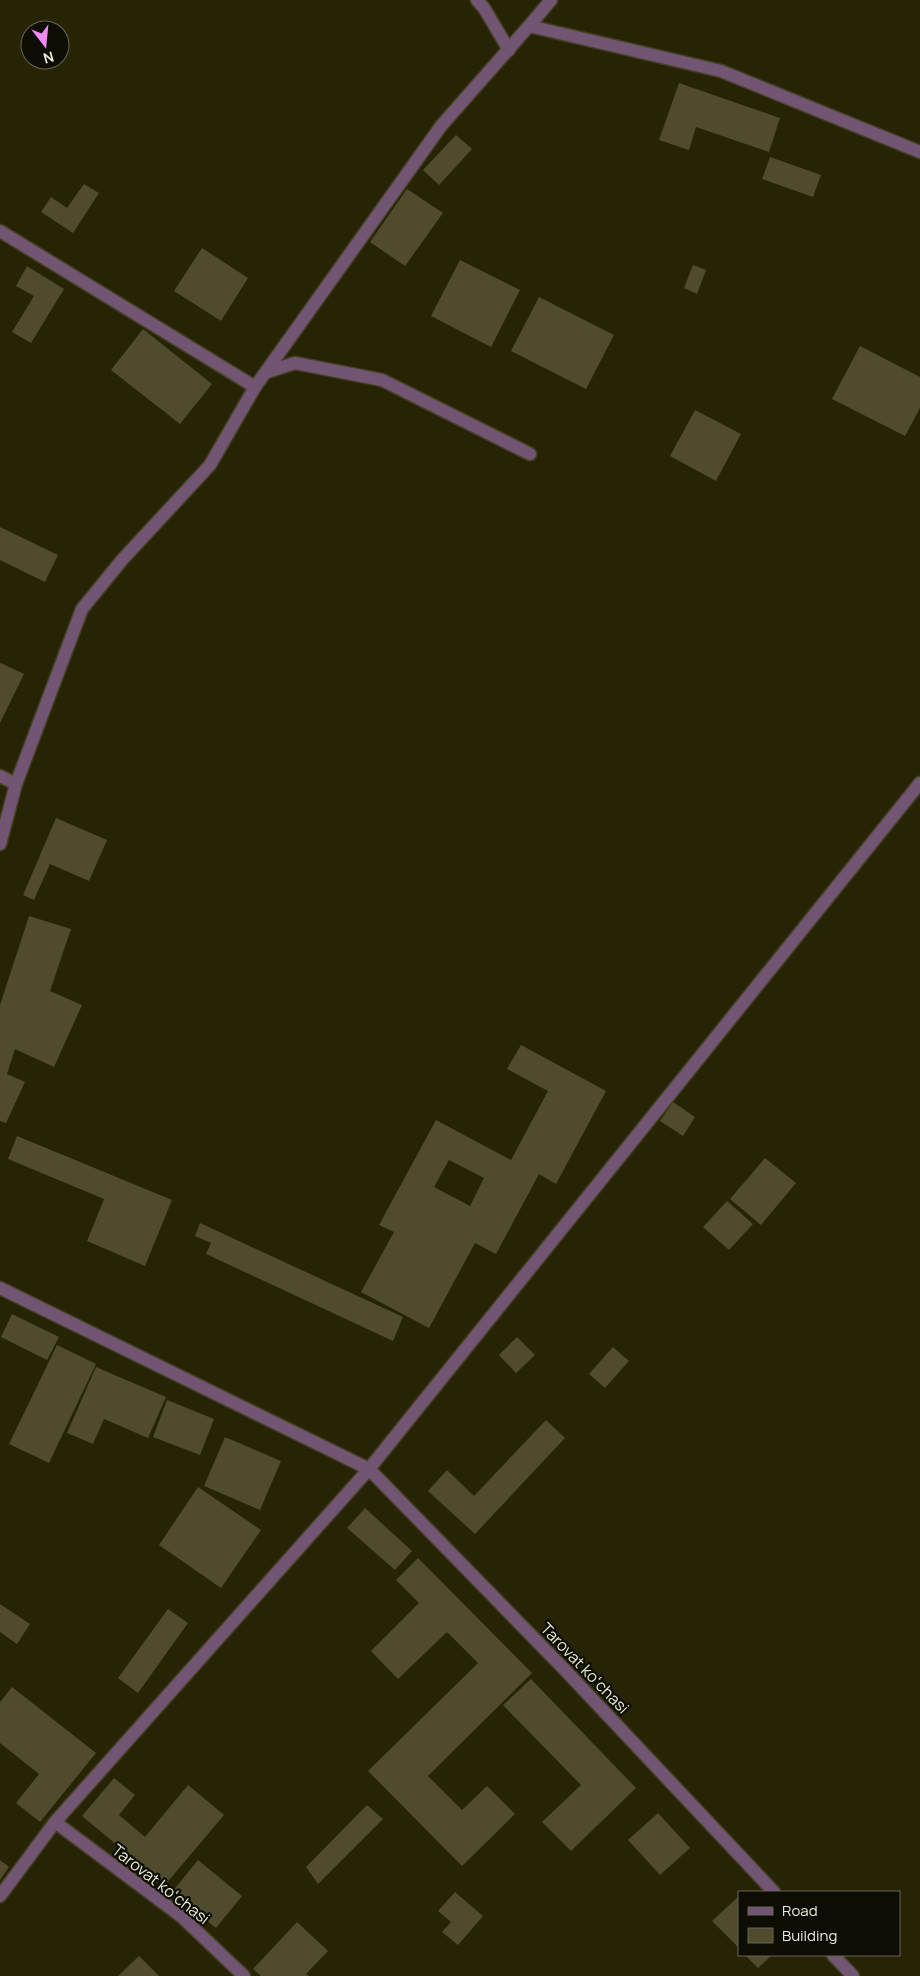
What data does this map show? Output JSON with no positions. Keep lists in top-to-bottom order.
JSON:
{
  "streets": {
    "street": ["Tarovat koʻchasi"]
  },
  "legend": ["Road", "Building"],
  "north": "bottom"
}
